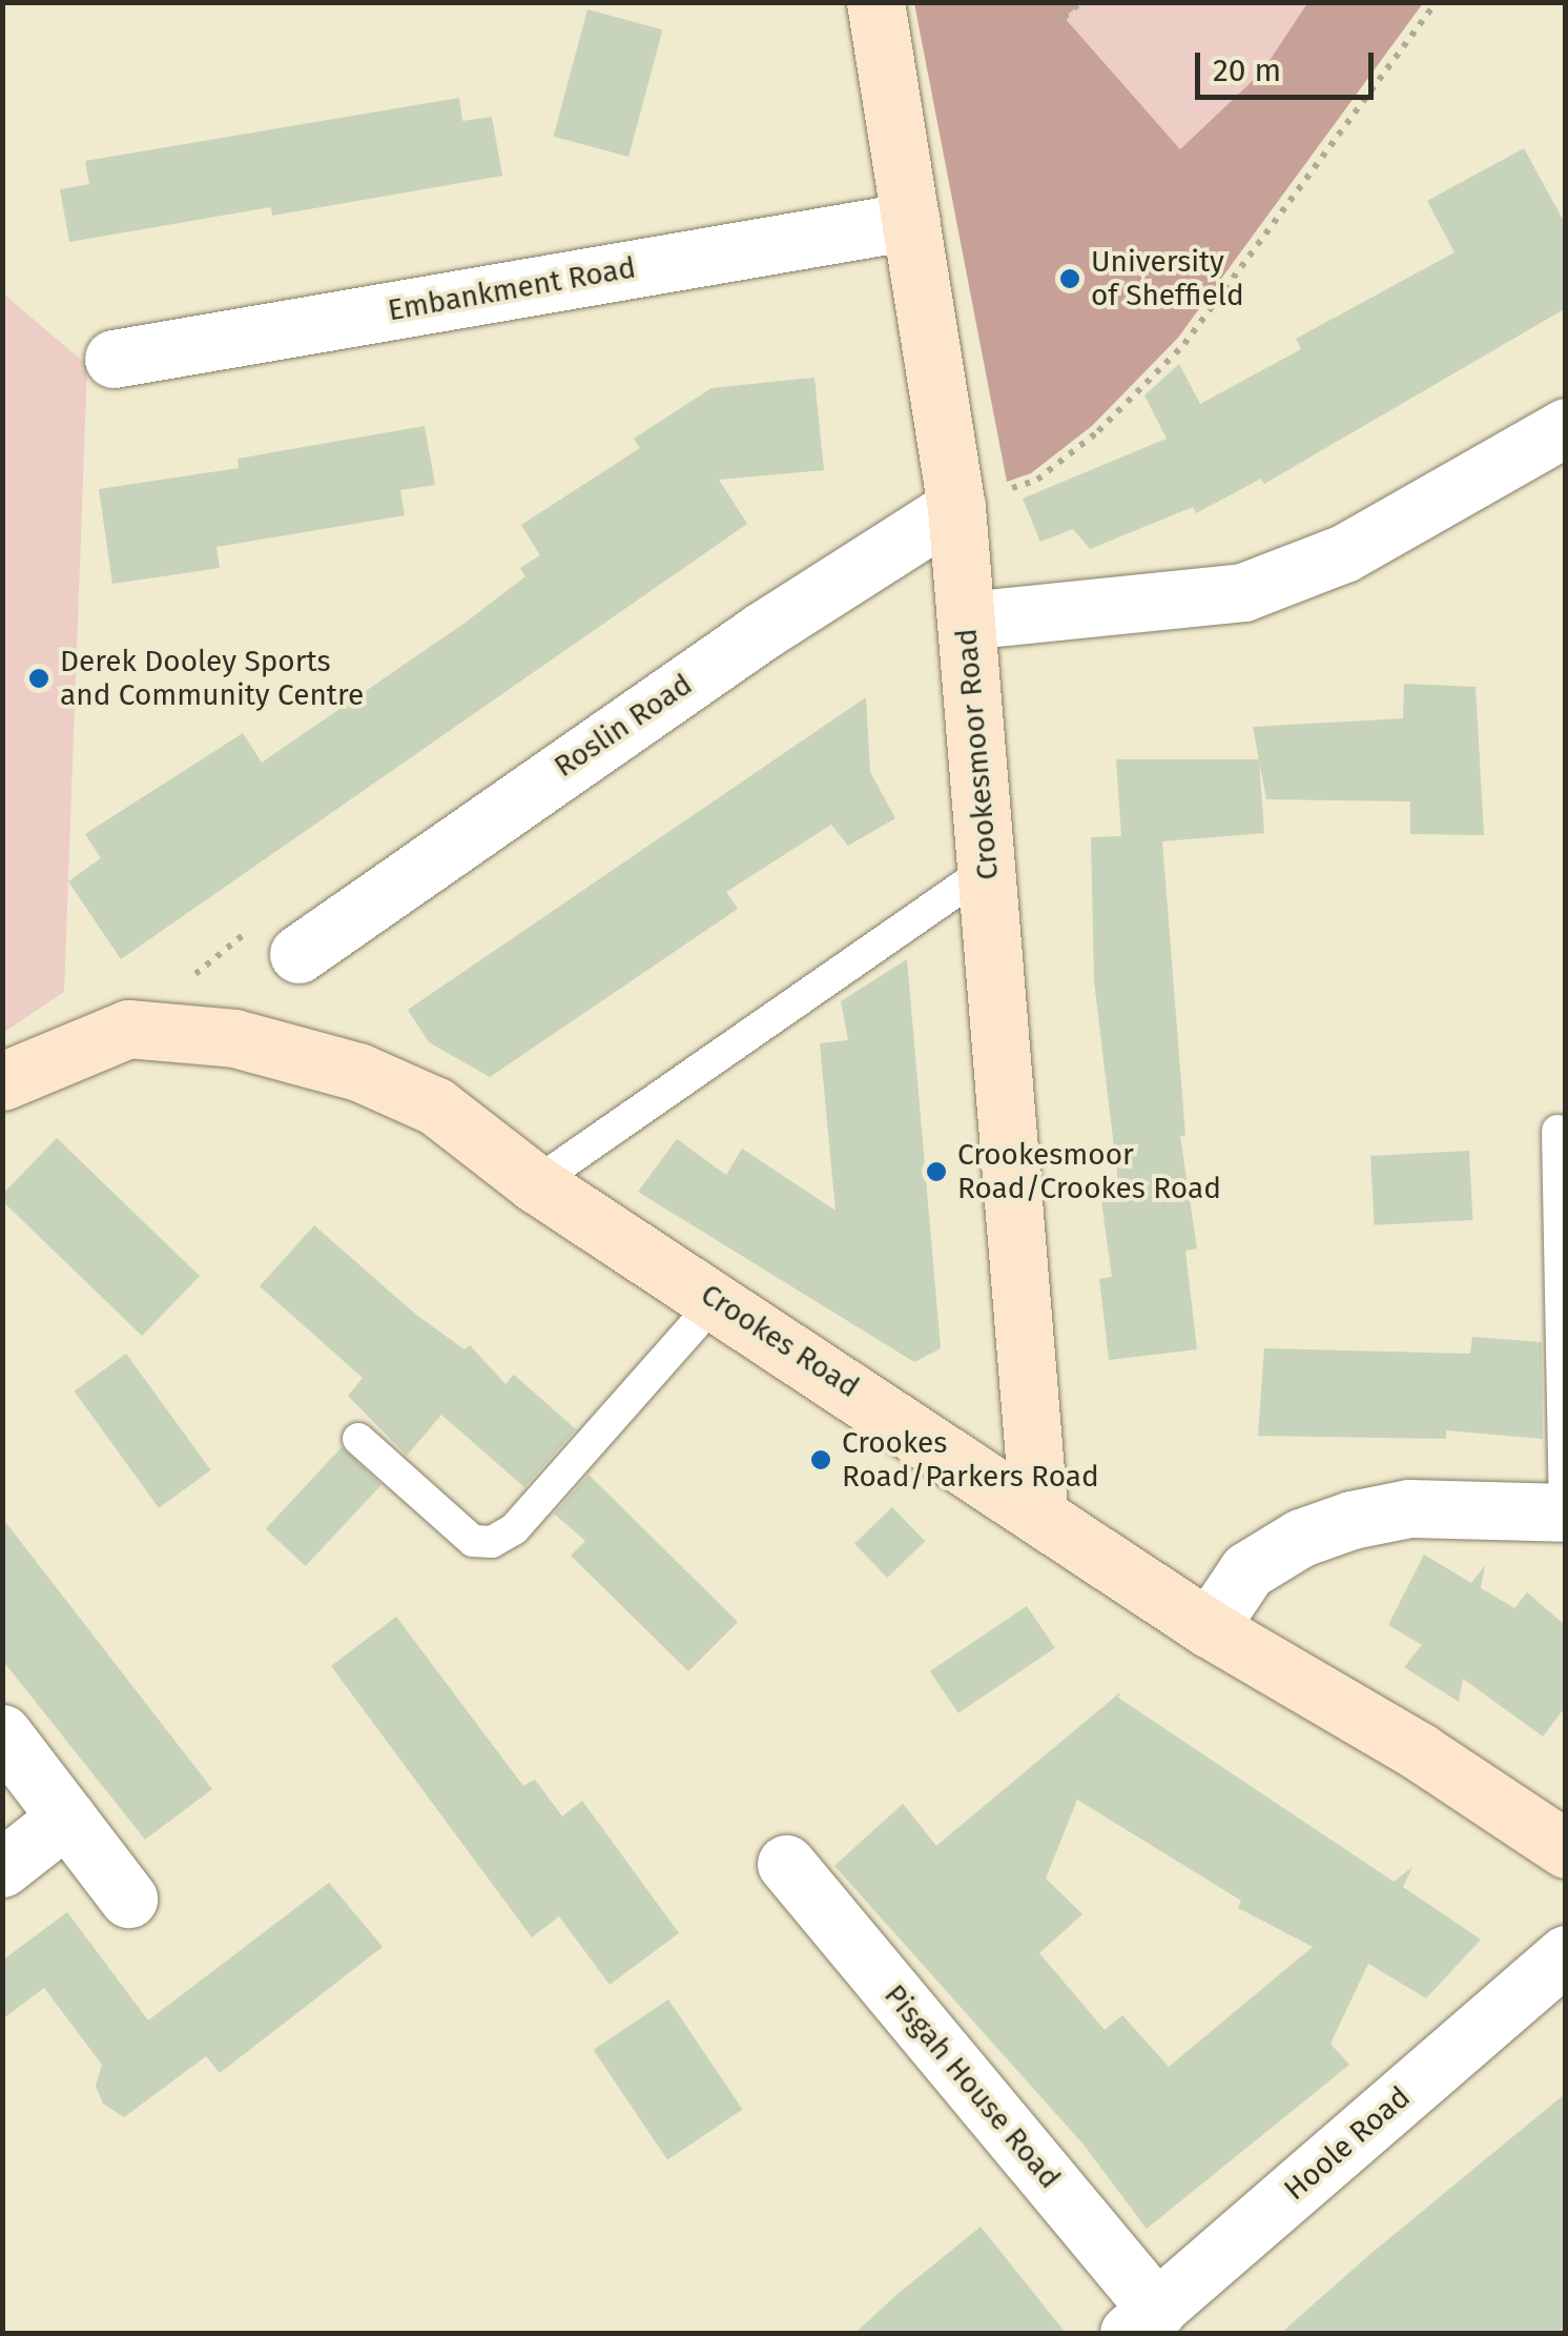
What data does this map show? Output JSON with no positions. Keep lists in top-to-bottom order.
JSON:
{
  "streets": {
    "street": [
      "Embankment Road",
      "Roslin Road",
      "Crookesmoor Road",
      "Crookes Road",
      "Pisgah House Road",
      "Hoole Road"
    ]
  },
  "crossings": [
    ["Embankment Road", "Crookesmoor Road"],
    ["Roslin Road", "Crookesmoor Road"],
    ["Crookesmoor Road", "Crookes Road"],
    ["Pisgah House Road", "Hoole Road"]
  ],
  "places": [
    "University of Sheffield",
    "Derek Dooley Sports and Community Centre",
    "Crookesmoor Road/Crookes Road",
    "Crookes Road/Parkers Road"
  ],
  "scale_bar": "20 m"
}
